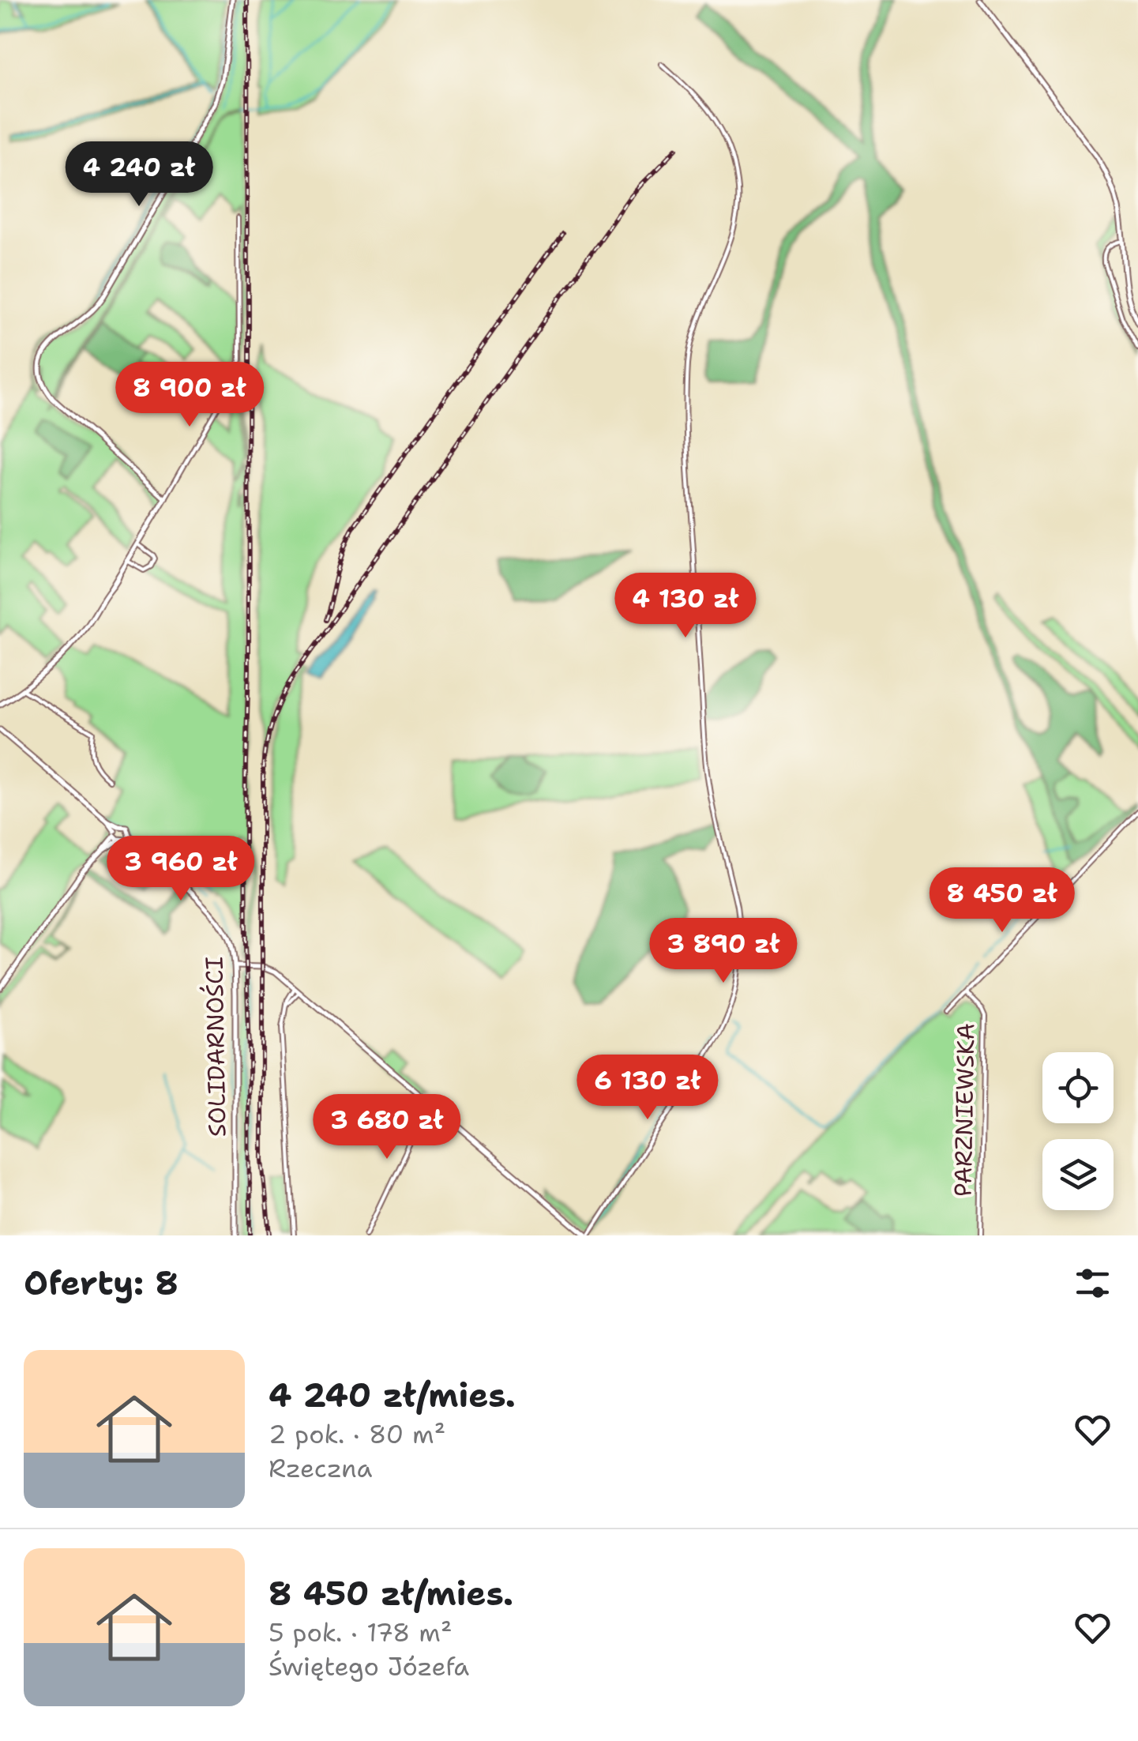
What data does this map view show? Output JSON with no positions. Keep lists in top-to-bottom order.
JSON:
{
  "streets": {
    "street": ["SOLIDARNOŚCI", "PARZNIEWSKA"]
  },
  "page": {
    "price": [
      "4 240 zł",
      "8 900 zł",
      "4 130 zł",
      "3 960 zł",
      "8 450 zł",
      "3 890 zł",
      "6 130 zł",
      "3 680 zł"
    ],
    "heading": "Oferty: 8",
    "list": [
      {
        "name": "4 240 zł/mies.",
        "note": "2 pok. · 80 m² · Rzeczna"
      },
      {
        "name": "8 450 zł/mies.",
        "note": "5 pok. · 178 m² · Świętego Józefa"
      }
    ]
  }
}
